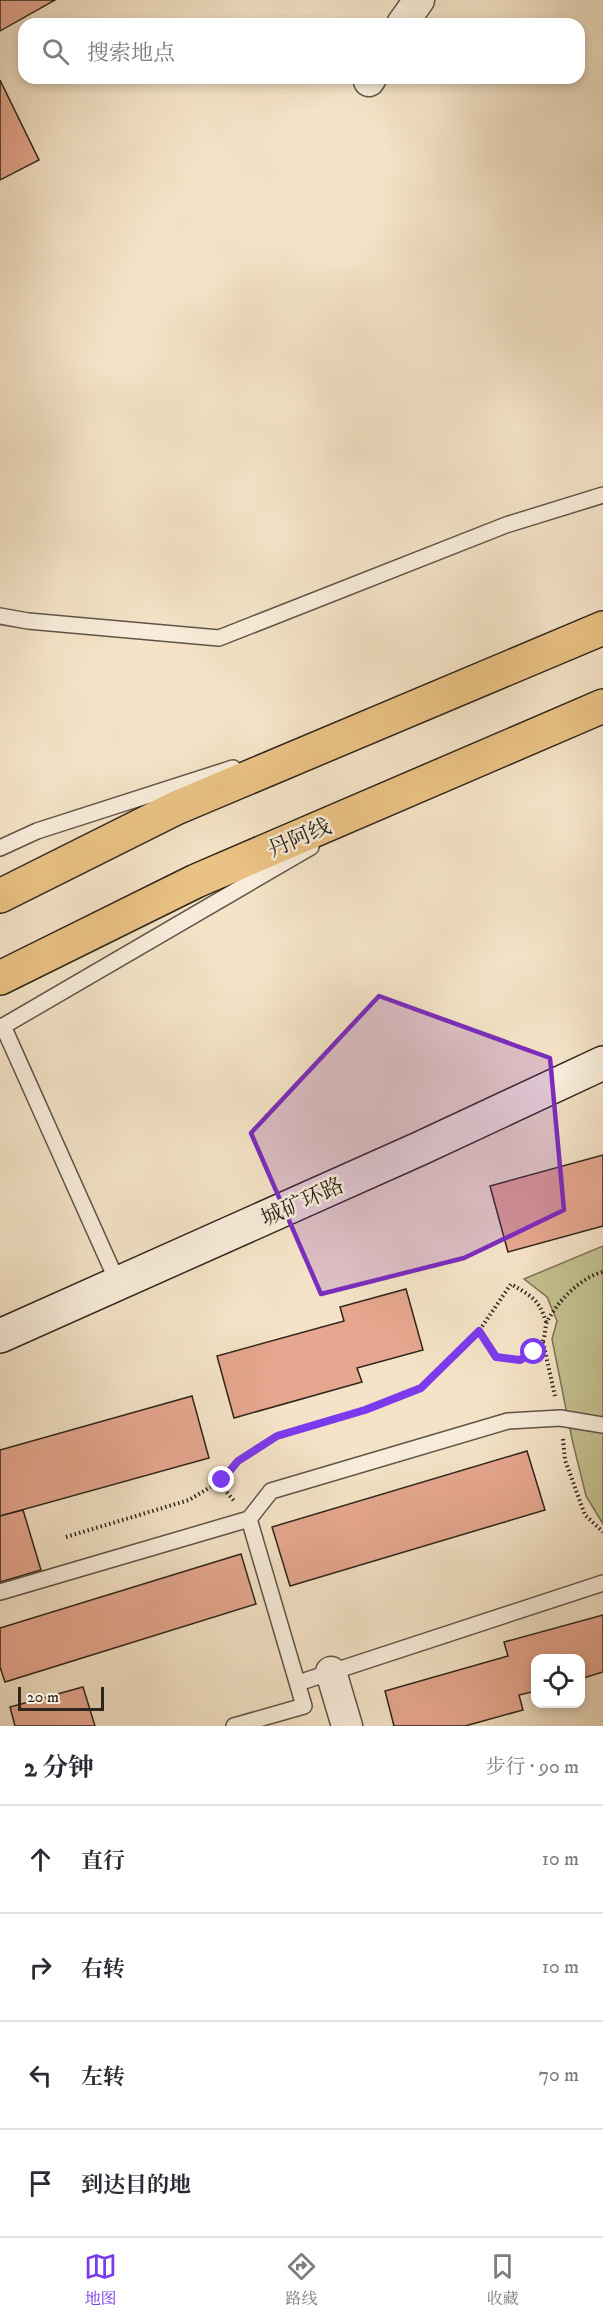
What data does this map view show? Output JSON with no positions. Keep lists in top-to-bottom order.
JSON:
{
  "streets": {
    "highway": ["丹阿线"],
    "street": ["城矿环路"]
  },
  "scale_bar": "20 m",
  "page": {
    "search": "搜索地点",
    "scale": "20 m",
    "heading": ["2 分钟", "步行 · 90 m"],
    "list": [
      ["直行", "10 m"],
      ["右转", "10 m"],
      ["左转", "70 m"],
      "到达目的地"
    ],
    "nav": ["地图", "路线", "收藏"]
  }
}
